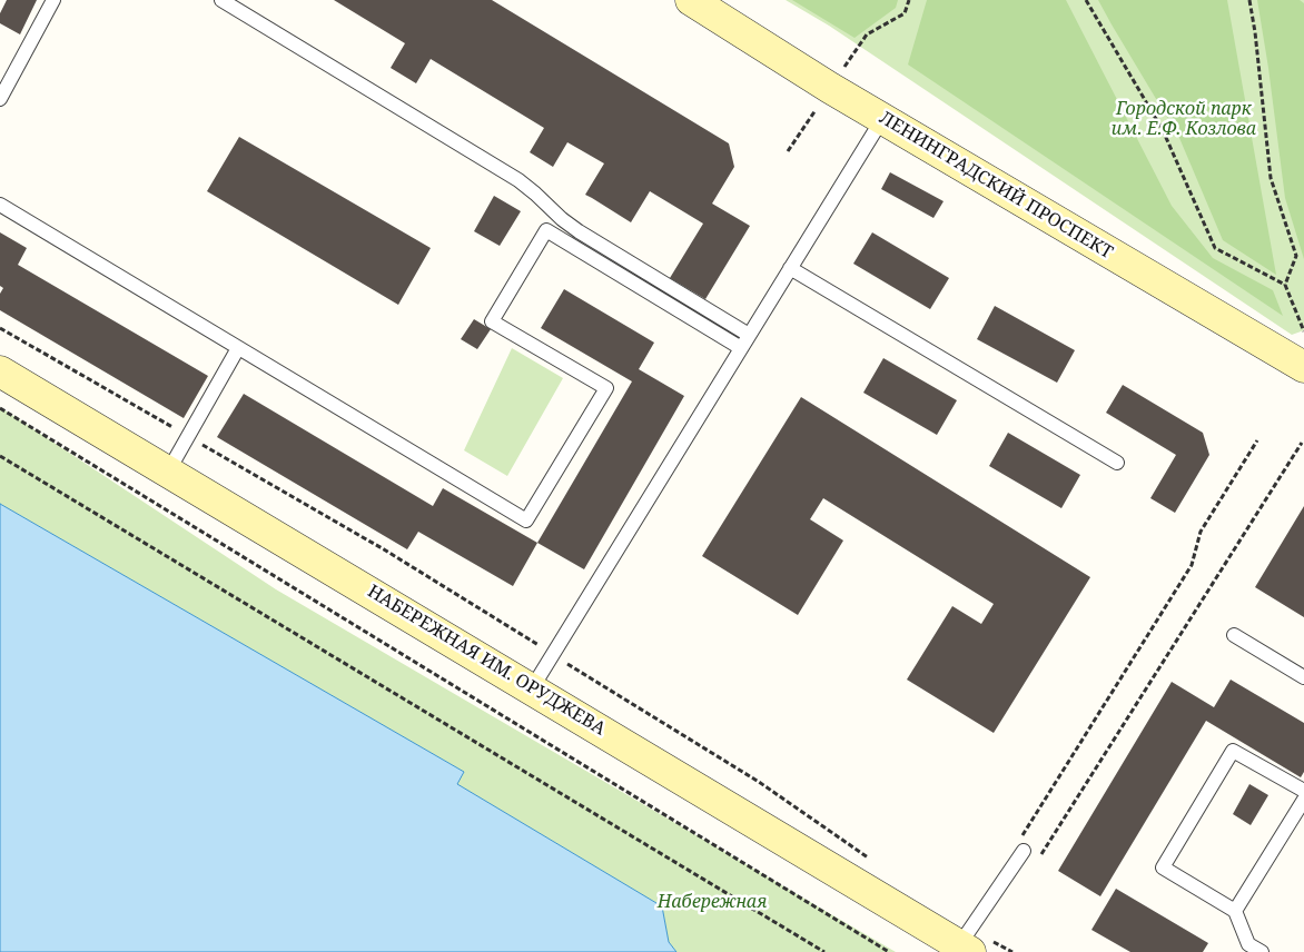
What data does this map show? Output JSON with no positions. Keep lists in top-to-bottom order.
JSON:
{
  "streets": {
    "street": ["ЛЕНИНГРАДСКИЙ ПРОСПЕКТ", "НАБЕРЕЖНАЯ ИМ. ОРУДЖЕВА"]
  },
  "parks": ["Городской парк им. Е.Ф. Козлова", "Набережная"]
}
